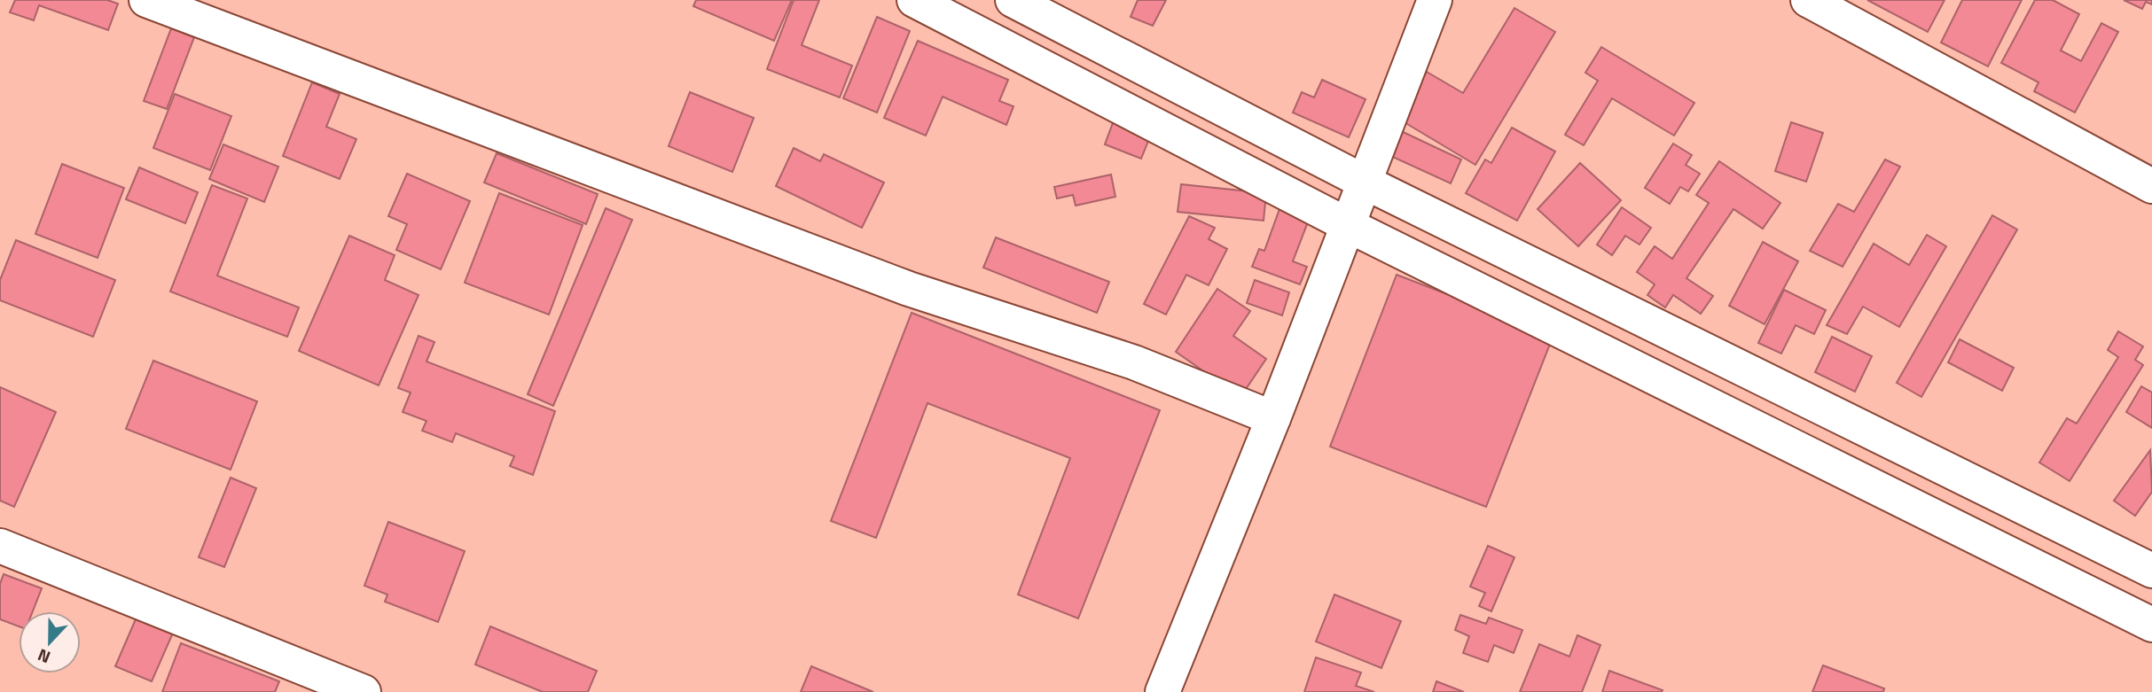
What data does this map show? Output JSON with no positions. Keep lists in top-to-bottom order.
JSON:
{
  "north": "bottom"
}
